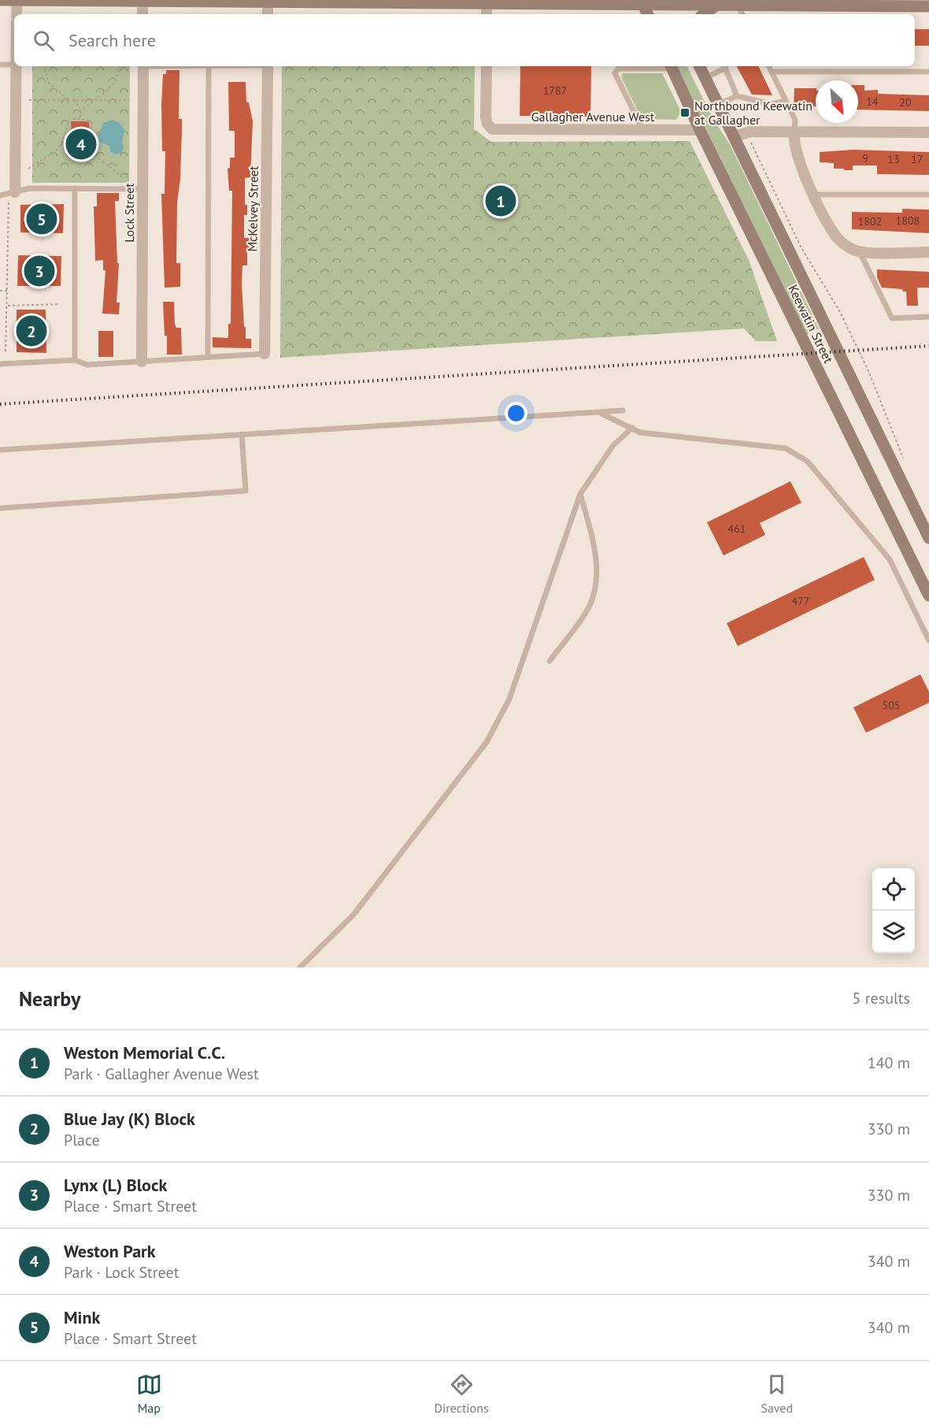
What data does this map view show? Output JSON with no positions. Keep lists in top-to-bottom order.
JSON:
{
  "streets": {
    "main road": ["Keewatin Street"],
    "street": ["Gallagher Avenue West", "McKelvey Street", "Lock Street"]
  },
  "crossings": [
    ["Gallagher Avenue West", "Keewatin Street"]
  ],
  "places": {
    "transit": ["Northbound Keewatin at Gallagher"]
  },
  "house_numbers": [
    "1787",
    "14",
    "20",
    "9",
    "13",
    "17",
    "1808",
    "1802",
    "461",
    "477",
    "505"
  ],
  "north": "bottom right",
  "page": {
    "search": "Search here",
    "pins": [
      "4",
      "1",
      "5",
      "3",
      "2"
    ],
    "heading": ["Nearby", "5 results"],
    "list": [
      {
        "mark": "1",
        "name": "Weston Memorial C.C.",
        "note": "Park · Gallagher Avenue West",
        "value": "140 m"
      },
      {
        "mark": "2",
        "name": "Blue Jay (K) Block",
        "note": "Place",
        "value": "330 m"
      },
      {
        "mark": "3",
        "name": "Lynx (L) Block",
        "note": "Place · Smart Street",
        "value": "330 m"
      },
      {
        "mark": "4",
        "name": "Weston Park",
        "note": "Park · Lock Street",
        "value": "340 m"
      },
      {
        "mark": "5",
        "name": "Mink",
        "note": "Place · Smart Street",
        "value": "340 m"
      }
    ],
    "nav": ["Map", "Directions", "Saved"]
  }
}
